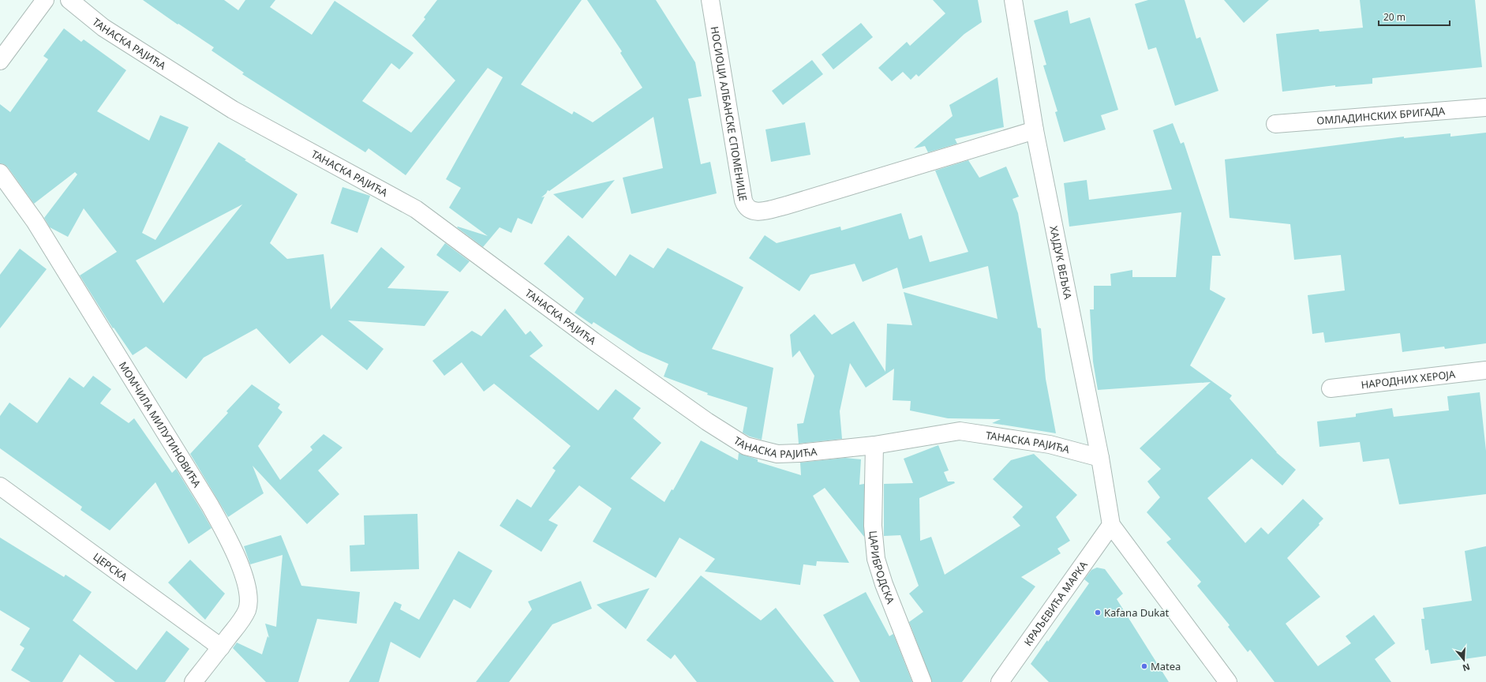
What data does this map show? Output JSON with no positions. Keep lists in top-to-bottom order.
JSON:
{
  "streets": {
    "street": [
      "ТАНАСКА РАЈИЋА",
      "НОСИОЦИ АЛБАНСКЕ СПОМЕНИЦЕ",
      "ОМЛАДИНСКИХ БРИГАДА",
      "ХАЈДУК ВЕЉКА",
      "НАРОДНИХ ХЕРОЈА",
      "МОМЧИЛА МИЛУТИНОВИЋА",
      "ЦЕРСКА",
      "ЦАРИБРОДСКА",
      "КРАЉЕВИЋА МАРКА"
    ]
  },
  "crossings": [
    ["ТАНАСКА РАЈИЋА", "ХАЈДУК ВЕЉКА"],
    ["ТАНАСКА РАЈИЋА", "ЦАРИБРОДСКА"],
    ["НОСИОЦИ АЛБАНСКЕ СПОМЕНИЦЕ", "ХАЈДУК ВЕЉКА"],
    ["ХАЈДУК ВЕЉКА", "КРАЉЕВИЋА МАРКА"],
    ["МОМЧИЛА МИЛУТИНОВИЋА", "ЦЕРСКА"]
  ],
  "places": ["Kafana Dukat", "Matea"],
  "scale_bar": "20 m",
  "north": "bottom"
}
